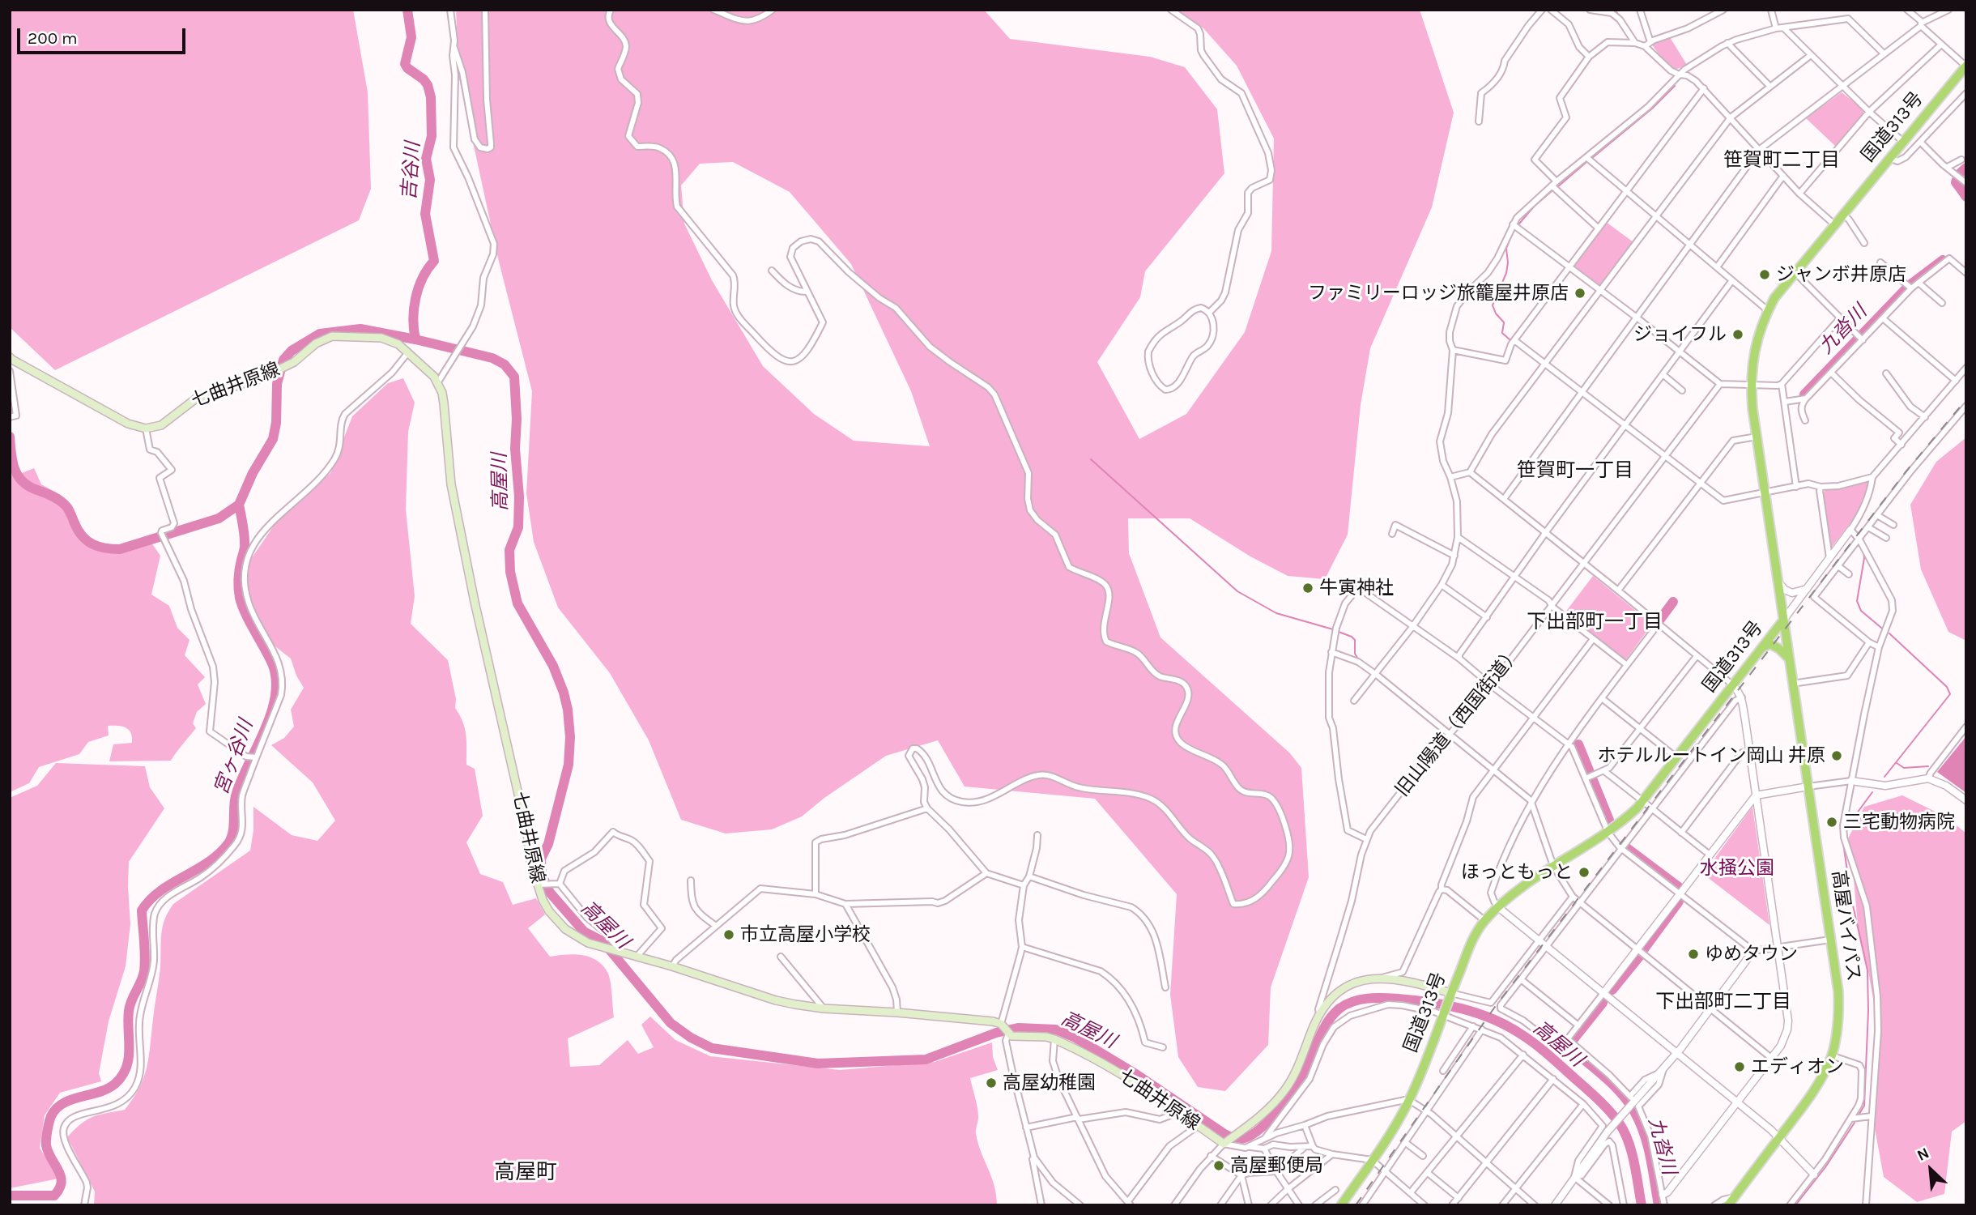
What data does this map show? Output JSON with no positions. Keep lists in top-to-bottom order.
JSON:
{
  "streets": {
    "highway": ["国道313号", "高屋バイパス"],
    "main road": ["七曲井原線"],
    "street": ["旧山陽道（西国街道）"]
  },
  "crossings": [
    ["国道313号", "高屋バイパス"]
  ],
  "districts": [
    "笹賀町二丁目",
    "笹賀町一丁目",
    "下出部町一丁目",
    "下出部町二丁目",
    "高屋町"
  ],
  "water": [
    "吉谷川",
    "九沓川",
    "高屋川",
    "宮ヶ谷川"
  ],
  "parks": ["水掻公園"],
  "places": [
    "ジャンボ井原店",
    "ファミリーロッジ旅籠屋井原店",
    "ジョイフル",
    "牛寅神社",
    "ホテルルートイン岡山 井原",
    "三宅動物病院",
    "ほっともっと",
    "市立高屋小学校",
    "ゆめタウン",
    "エディオン",
    "高屋幼稚園",
    "高屋郵便局"
  ],
  "scale_bar": "200 m",
  "north": "top left"
}
